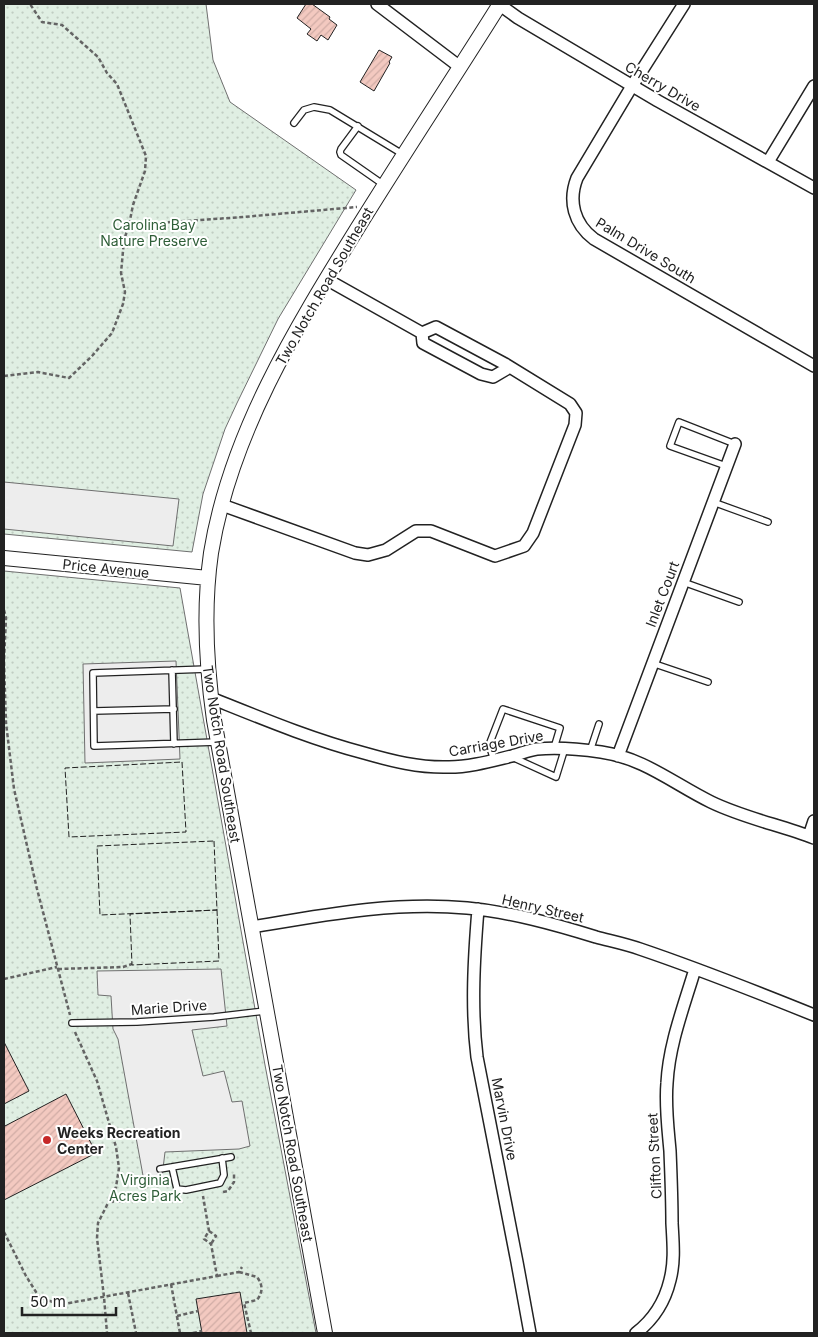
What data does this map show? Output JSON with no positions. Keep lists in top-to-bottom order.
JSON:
{
  "streets": {
    "street": [
      "Cherry Drive",
      "Palm Drive South",
      "Two Notch Road Southeast",
      "Price Avenue",
      "Inlet Court",
      "Carriage Drive",
      "Henry Street",
      "Marvin Drive",
      "Clifton Street"
    ],
    "lane": ["Marie Drive"]
  },
  "crossings": [
    ["Cherry Drive", "Palm Drive South"],
    ["Cherry Drive", "Two Notch Road Southeast"],
    ["Two Notch Road Southeast", "Price Avenue"],
    ["Two Notch Road Southeast", "Carriage Drive"],
    ["Two Notch Road Southeast", "Henry Street"],
    ["Two Notch Road Southeast", "Marie Drive"],
    ["Inlet Court", "Carriage Drive"],
    ["Henry Street", "Marvin Drive"],
    ["Henry Street", "Clifton Street"]
  ],
  "parks": ["Carolina Bay Nature Preserve", "Virginia Acres Park"],
  "places": ["Weeks Recreation Center"],
  "scale_bar": "50 m"
}
